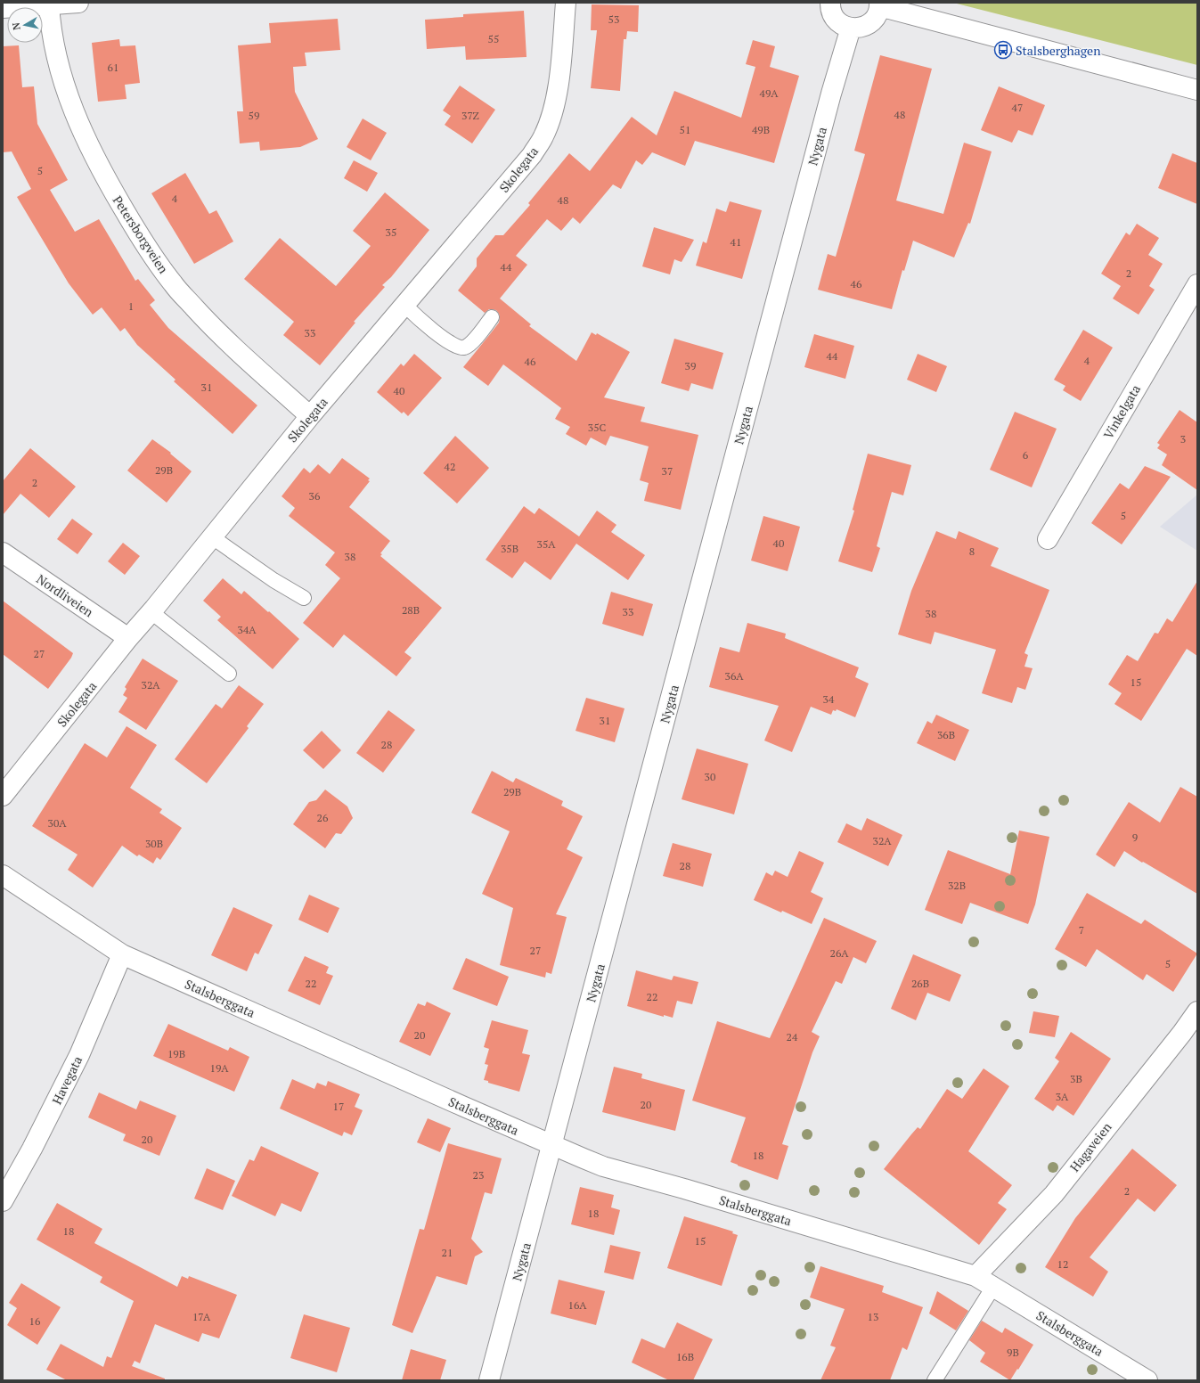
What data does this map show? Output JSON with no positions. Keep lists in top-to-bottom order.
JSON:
{
  "streets": {
    "street": [
      "Nygata",
      "Skolegata",
      "Petersborgveien",
      "Vinkelgata",
      "Nordliveien",
      "Stalsberggata",
      "Havegata",
      "Hagaveien"
    ]
  },
  "crossings": [
    ["Nygata", "Stalsberggata"],
    ["Skolegata", "Petersborgveien"],
    ["Skolegata", "Nordliveien"],
    ["Stalsberggata", "Havegata"],
    ["Stalsberggata", "Hagaveien"]
  ],
  "places": {
    "bus stop": ["Stalsberghagen"]
  },
  "house_numbers": [
    "53",
    "55",
    "61",
    "49A",
    "47",
    "48",
    "59",
    "37Z",
    "51",
    "49B",
    "5",
    "4",
    "48",
    "35",
    "41",
    "44",
    "2",
    "46",
    "1",
    "33",
    "44",
    "4",
    "46",
    "39",
    "31",
    "40",
    "35C",
    "3",
    "6",
    "42",
    "29B",
    "37",
    "2",
    "36",
    "5",
    "40",
    "35A",
    "35B",
    "8",
    "38",
    "28B",
    "33",
    "38",
    "34A",
    "27",
    "36A",
    "15",
    "32A",
    "34",
    "31",
    "36B",
    "28",
    "30",
    "29B",
    "26",
    "30A",
    "9",
    "32A",
    "30B",
    "28",
    "32B",
    "7",
    "27",
    "26A",
    "5",
    "22",
    "26B",
    "22",
    "20",
    "24",
    "19B",
    "19A",
    "3B",
    "3A",
    "20",
    "17",
    "20",
    "18",
    "23",
    "2",
    "18",
    "18",
    "15",
    "21",
    "12",
    "16A",
    "17A",
    "13",
    "16",
    "9B",
    "16B"
  ],
  "north": "left"
}
